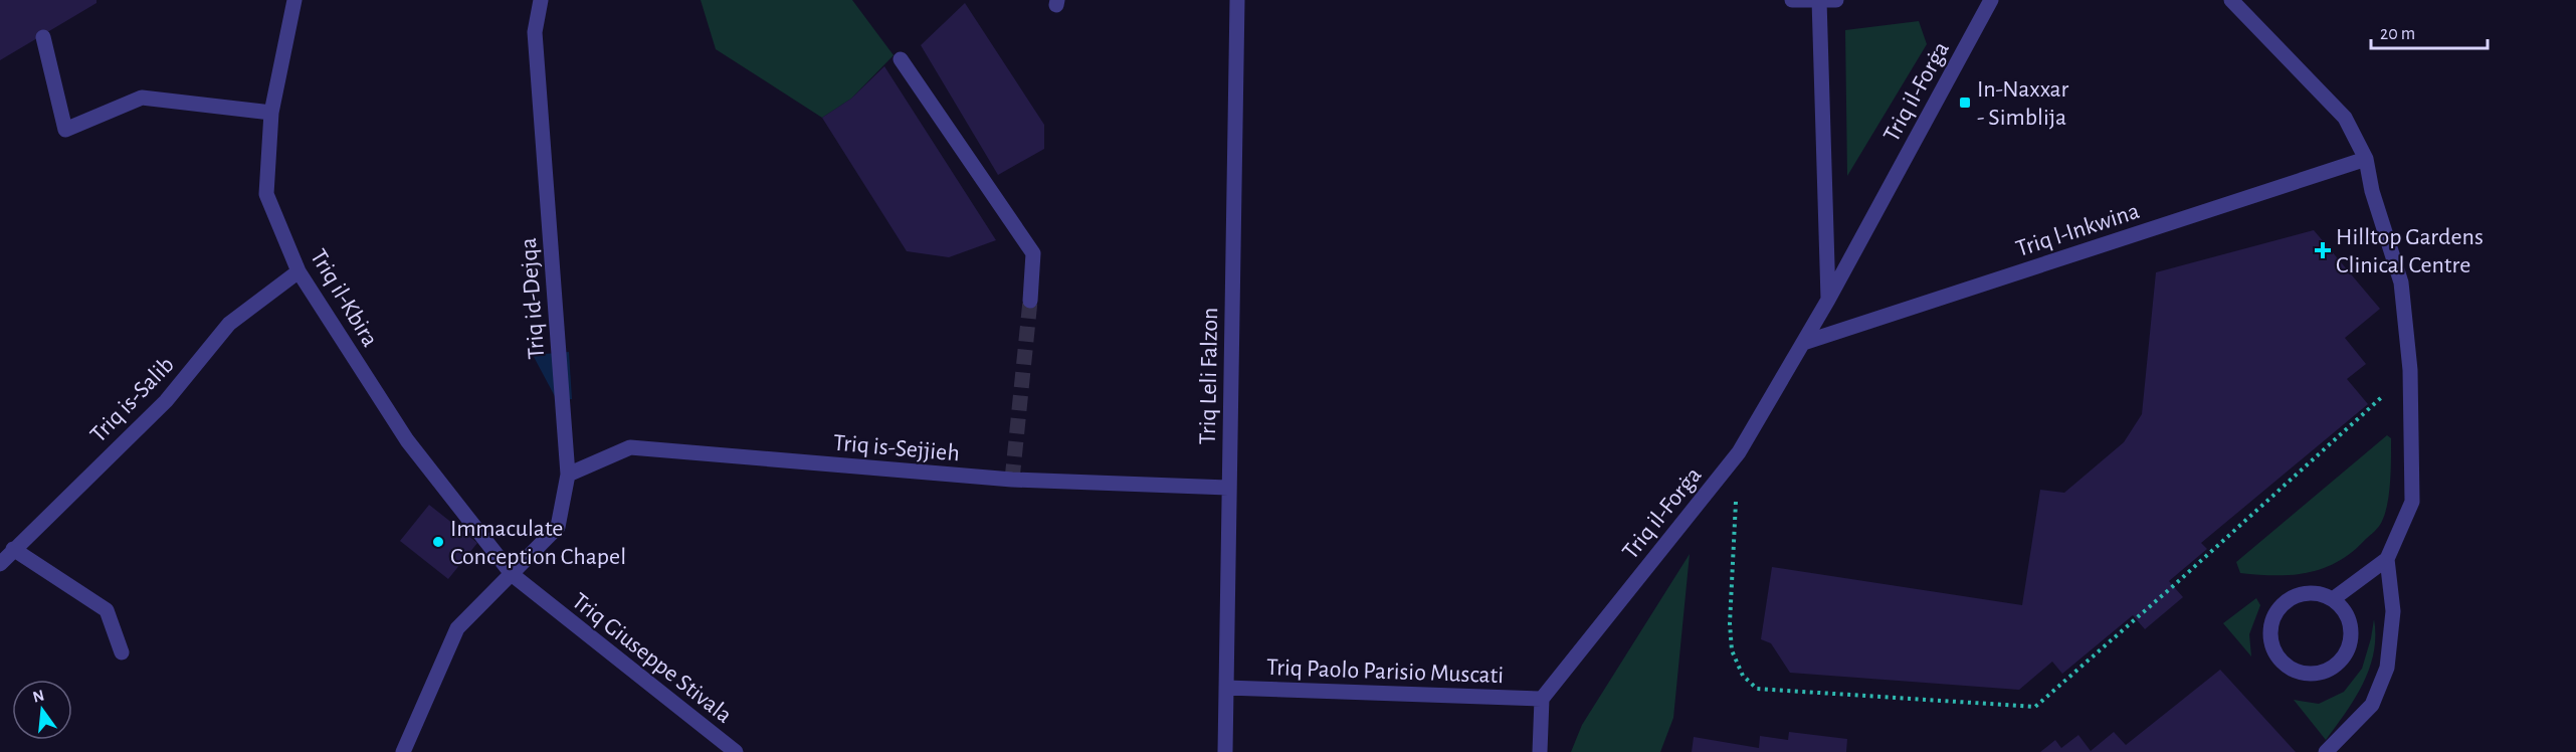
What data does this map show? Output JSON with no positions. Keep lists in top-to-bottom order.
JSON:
{
  "streets": {
    "street": [
      "Triq il-Forġa",
      "Triq l-Inkwina",
      "Triq il-Kbira",
      "Triq id-Dejqa",
      "Triq Leli Falzon",
      "Triq is-Salib",
      "Triq is-Sejjieh",
      "Triq Giuseppe Stivala",
      "Triq Paolo Parisio Muscati"
    ]
  },
  "crossings": [
    ["Triq il-Forġa", "Triq l-Inkwina"],
    ["Triq il-Forġa", "Triq Paolo Parisio Muscati"],
    ["Triq il-Kbira", "Triq id-Dejqa"],
    ["Triq il-Kbira", "Triq is-Salib"],
    ["Triq il-Kbira", "Triq Giuseppe Stivala"],
    ["Triq id-Dejqa", "Triq is-Sejjieh"],
    ["Triq id-Dejqa", "Triq Giuseppe Stivala"],
    ["Triq Leli Falzon", "Triq is-Sejjieh"],
    ["Triq Leli Falzon", "Triq Paolo Parisio Muscati"]
  ],
  "places": {
    "transit": ["In-Naxxar - Simblija"],
    "health": ["Hilltop Gardens Clinical Centre"],
    "other": ["Immaculate Conception Chapel"]
  },
  "scale_bar": "20 m",
  "north": "top"
}
